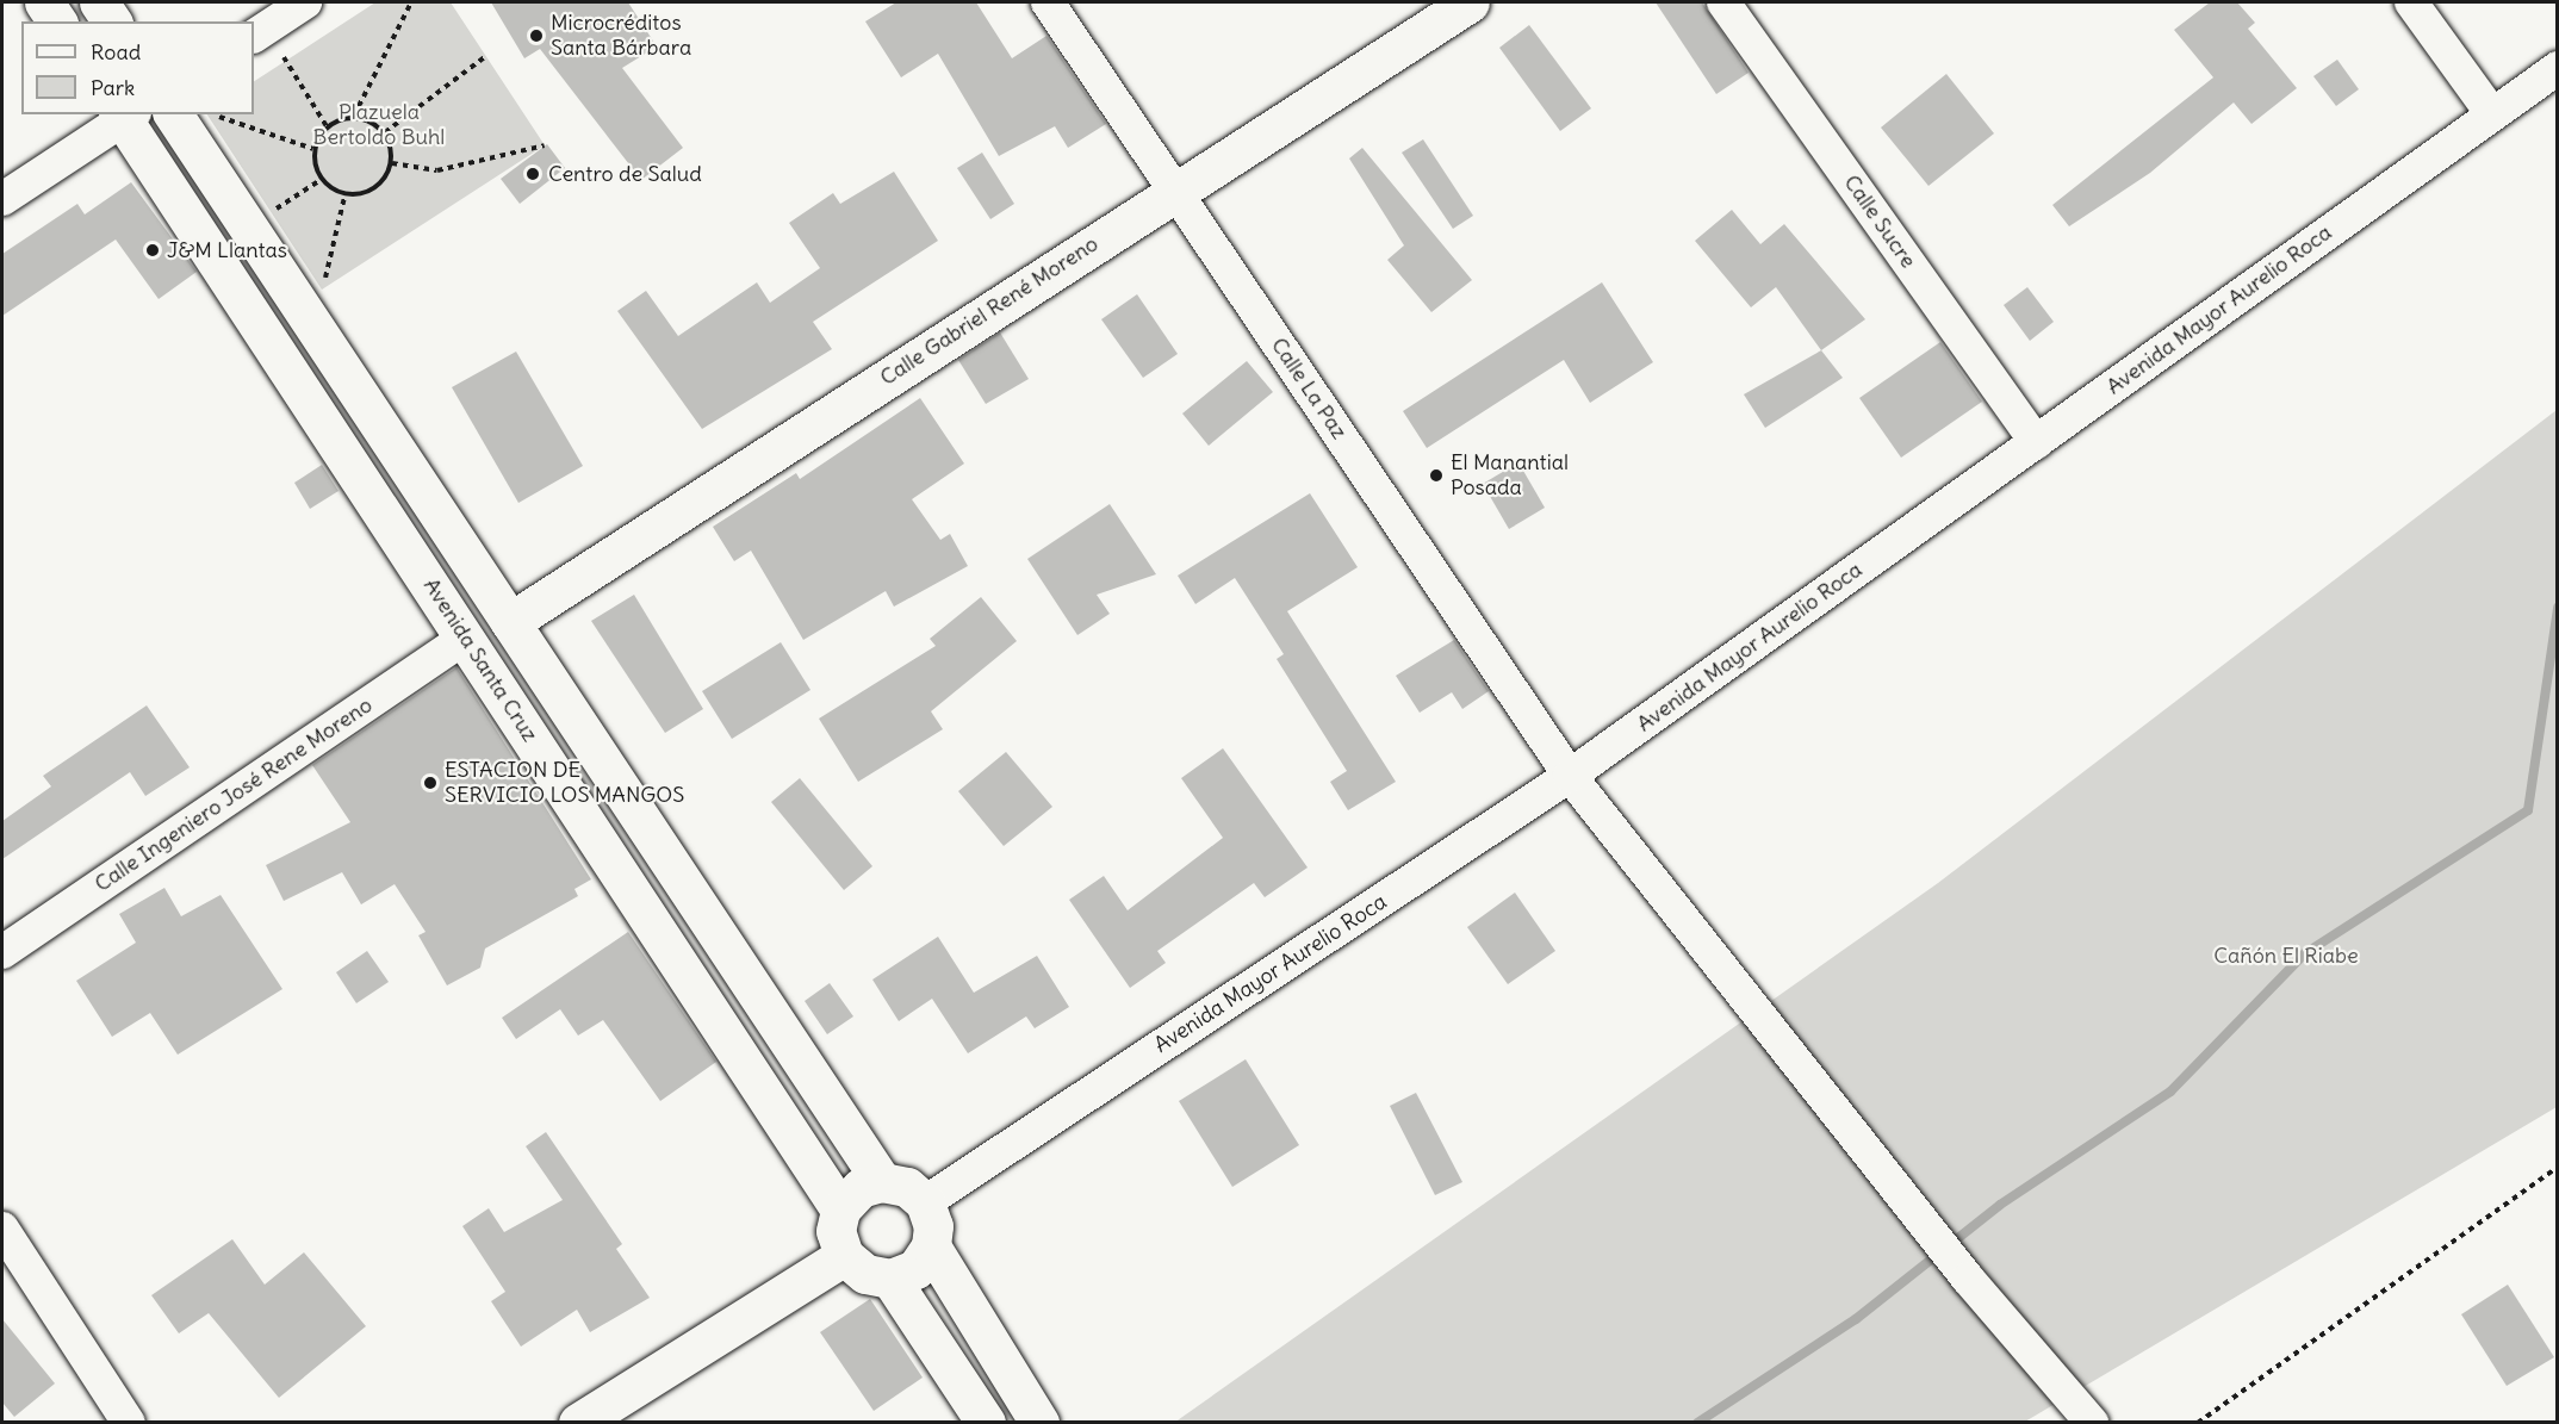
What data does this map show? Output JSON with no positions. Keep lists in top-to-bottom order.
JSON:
{
  "streets": {
    "main road": ["Calle Gabriel René Moreno", "Avenida Santa Cruz"],
    "street": [
      "Calle Sucre",
      "Avenida Mayor Aurelio Roca",
      "Calle La Paz",
      "Calle Ingeniero José Rene Moreno"
    ]
  },
  "crossings": [
    ["Calle Sucre", "Avenida Mayor Aurelio Roca"],
    ["Avenida Mayor Aurelio Roca", "Calle La Paz"],
    ["Avenida Mayor Aurelio Roca", "Avenida Santa Cruz"],
    ["Calle Gabriel René Moreno", "Calle La Paz"],
    ["Calle Gabriel René Moreno", "Avenida Santa Cruz"],
    ["Avenida Santa Cruz", "Calle Ingeniero José Rene Moreno"]
  ],
  "parks": ["Plazuela Bertoldo Buhl", "Cañón El Riabe"],
  "places": [
    "Microcréditos Santa Bárbara",
    "Centro de Salud",
    "J&M Llantas",
    "El Manantial Posada",
    "ESTACION DE SERVICIO LOS MANGOS"
  ],
  "legend": ["Road", "Park"]
}
